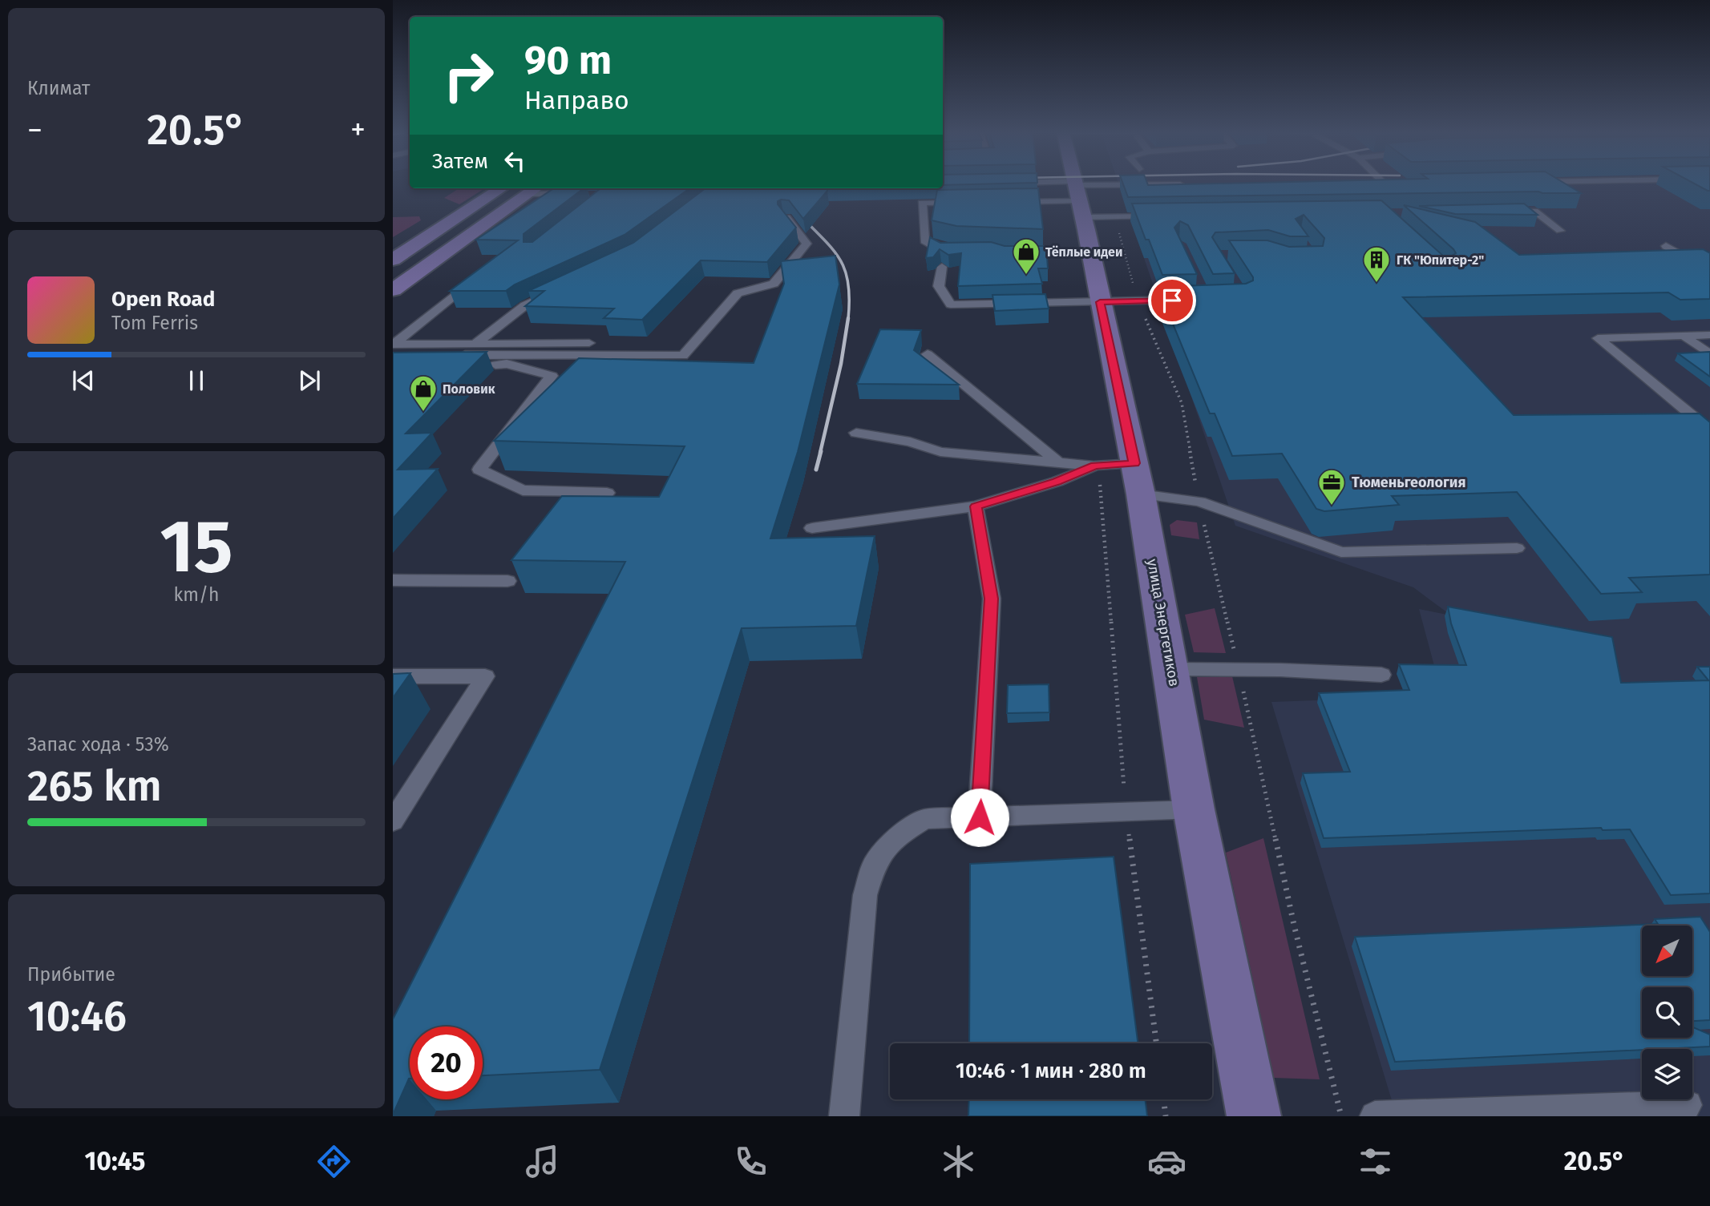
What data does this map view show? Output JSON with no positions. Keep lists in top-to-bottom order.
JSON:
{
  "streets": {
    "street": ["улица Энергетиков"]
  },
  "places": {
    "shop": ["Тёплые идеи", "Половик"],
    "building": ["ГК \"Юпитер-2\""],
    "office": ["Тюменьгеология"]
  },
  "north": "bottom left",
  "page": {
    "tile": [
      "Климат",
      ["15", "km/h"],
      ["Запас хода · 53%", "265 km"],
      ["Прибытие", "10:46"]
    ],
    "turn": ["90 m", "Направо"],
    "heat": ["−", "20.5°", "+"],
    "then": "Затем",
    "song": ["Open Road", "Tom Ferris"],
    "limit": "20",
    "trip": "10:46 · 1 мин · 280 m",
    "tabs": ["10:45", "20.5°"]
  }
}
